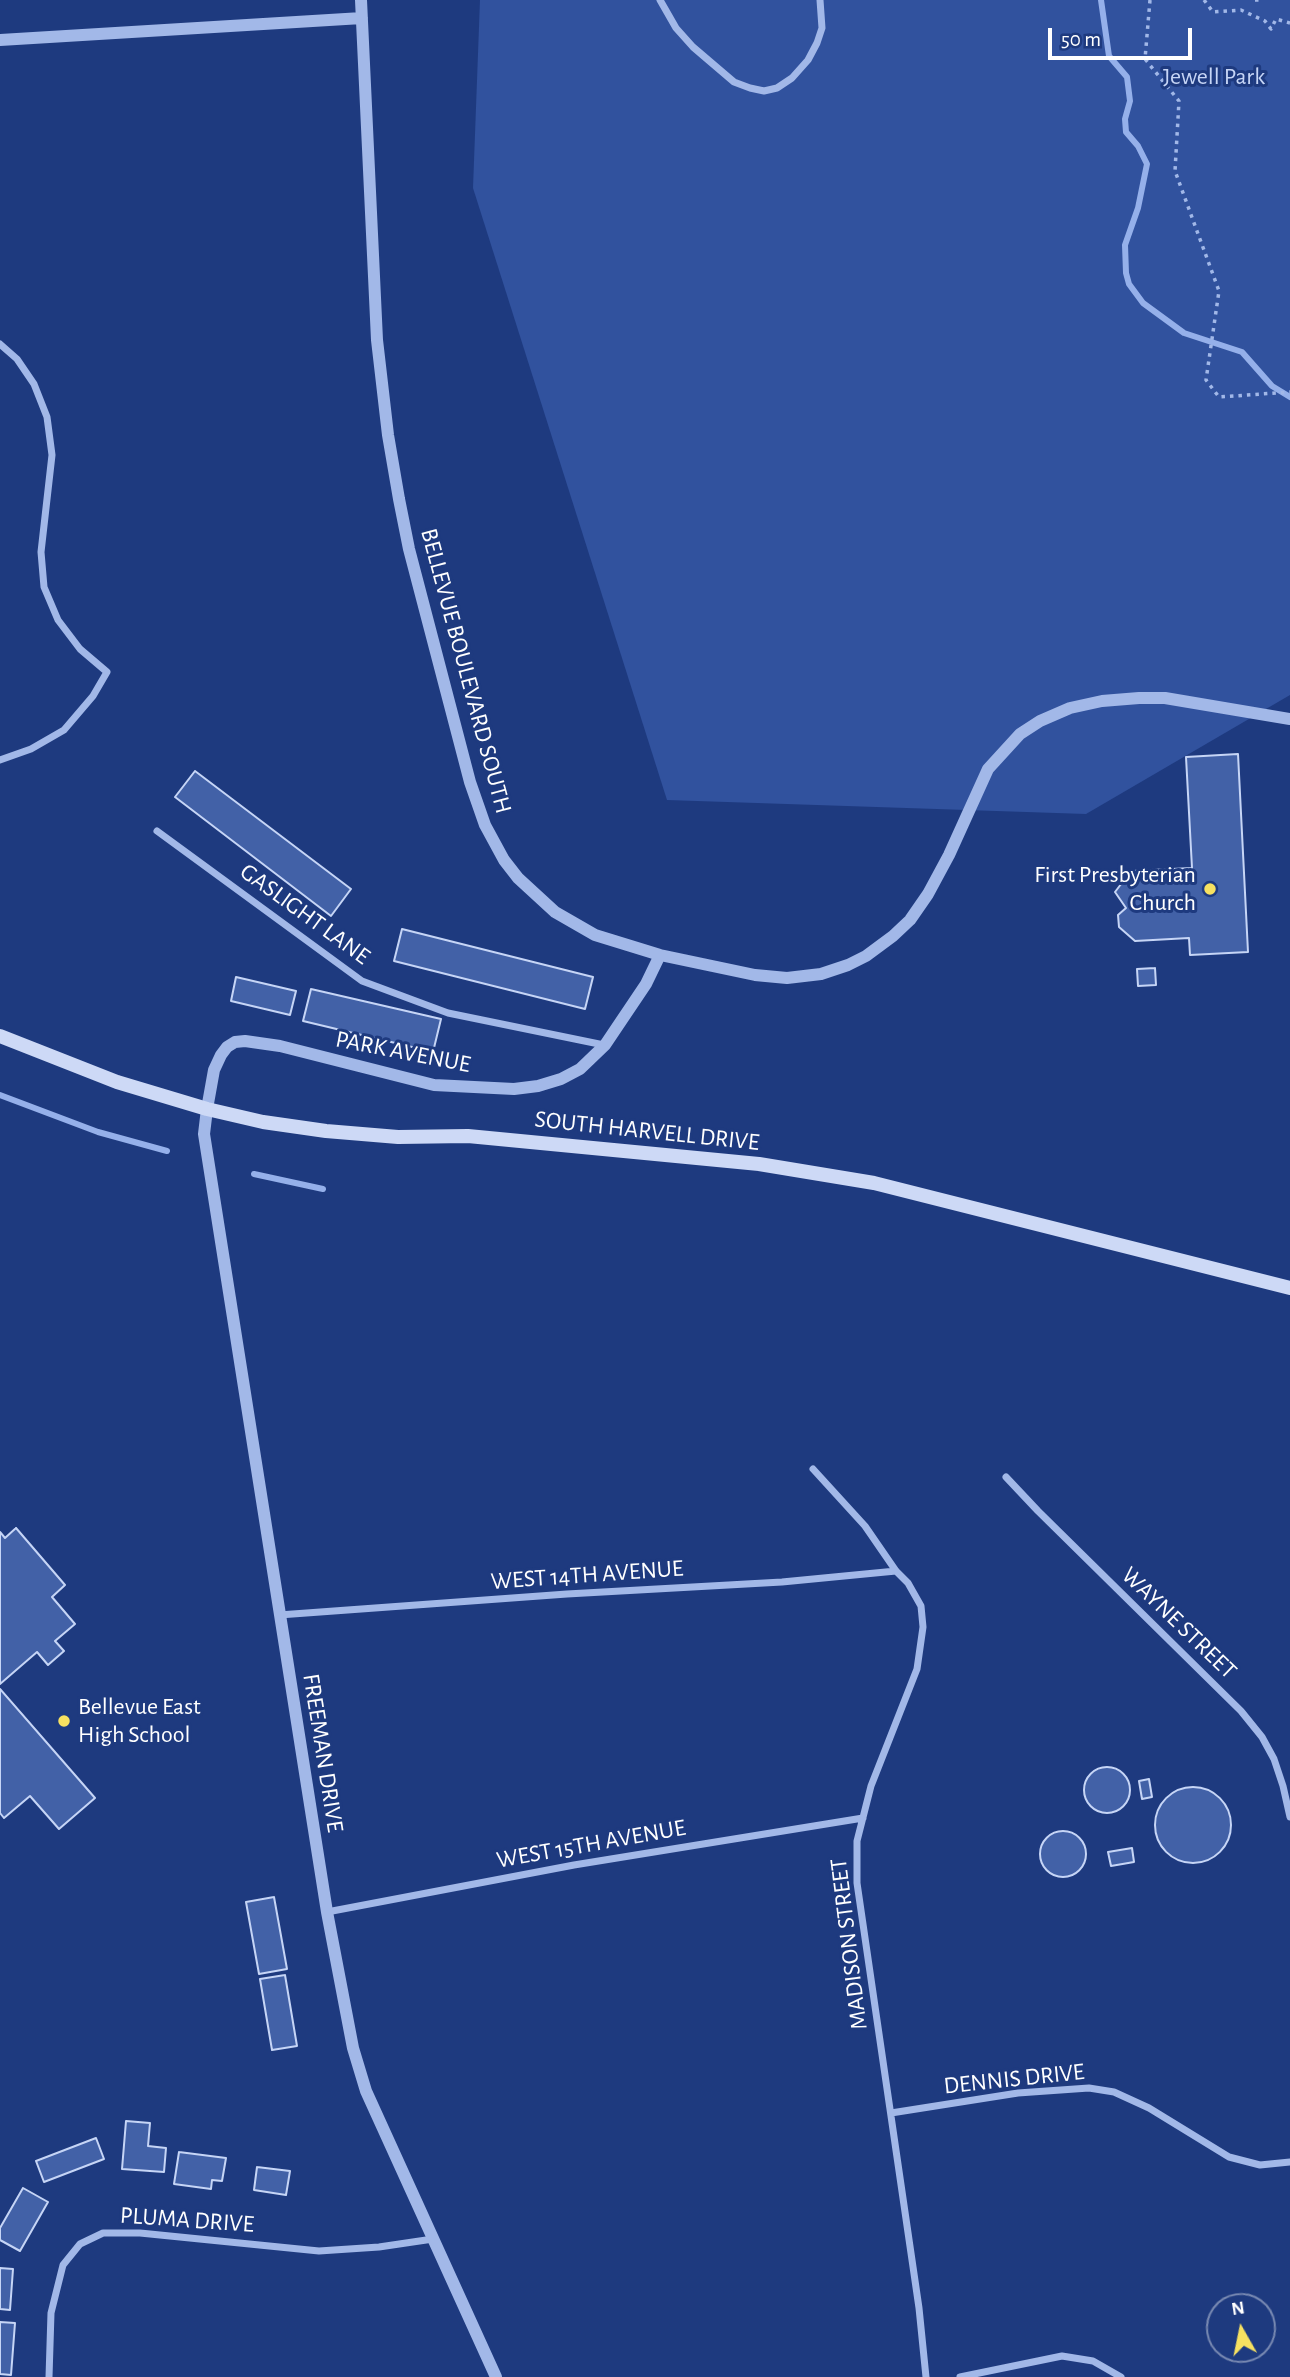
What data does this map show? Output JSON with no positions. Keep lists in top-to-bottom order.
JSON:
{
  "streets": {
    "main road": ["SOUTH HARVELL DRIVE"],
    "street": [
      "BELLEVUE BOULEVARD SOUTH",
      "GASLIGHT LANE",
      "PARK AVENUE",
      "WEST 14TH AVENUE",
      "WAYNE STREET",
      "FREEMAN DRIVE",
      "WEST 15TH AVENUE",
      "MADISON STREET",
      "DENNIS DRIVE",
      "PLUMA DRIVE"
    ]
  },
  "crossings": [
    ["BELLEVUE BOULEVARD SOUTH", "PARK AVENUE"],
    ["GASLIGHT LANE", "PARK AVENUE"],
    ["PARK AVENUE", "SOUTH HARVELL DRIVE"],
    ["PARK AVENUE", "FREEMAN DRIVE"],
    ["SOUTH HARVELL DRIVE", "FREEMAN DRIVE"],
    ["WEST 14TH AVENUE", "FREEMAN DRIVE"],
    ["WEST 14TH AVENUE", "MADISON STREET"],
    ["FREEMAN DRIVE", "WEST 15TH AVENUE"],
    ["FREEMAN DRIVE", "PLUMA DRIVE"],
    ["WEST 15TH AVENUE", "MADISON STREET"],
    ["MADISON STREET", "DENNIS DRIVE"]
  ],
  "parks": ["Jewell Park"],
  "places": ["First Presbyterian Church", "Bellevue East High School"],
  "scale_bar": "50 m",
  "north": "top"
}
